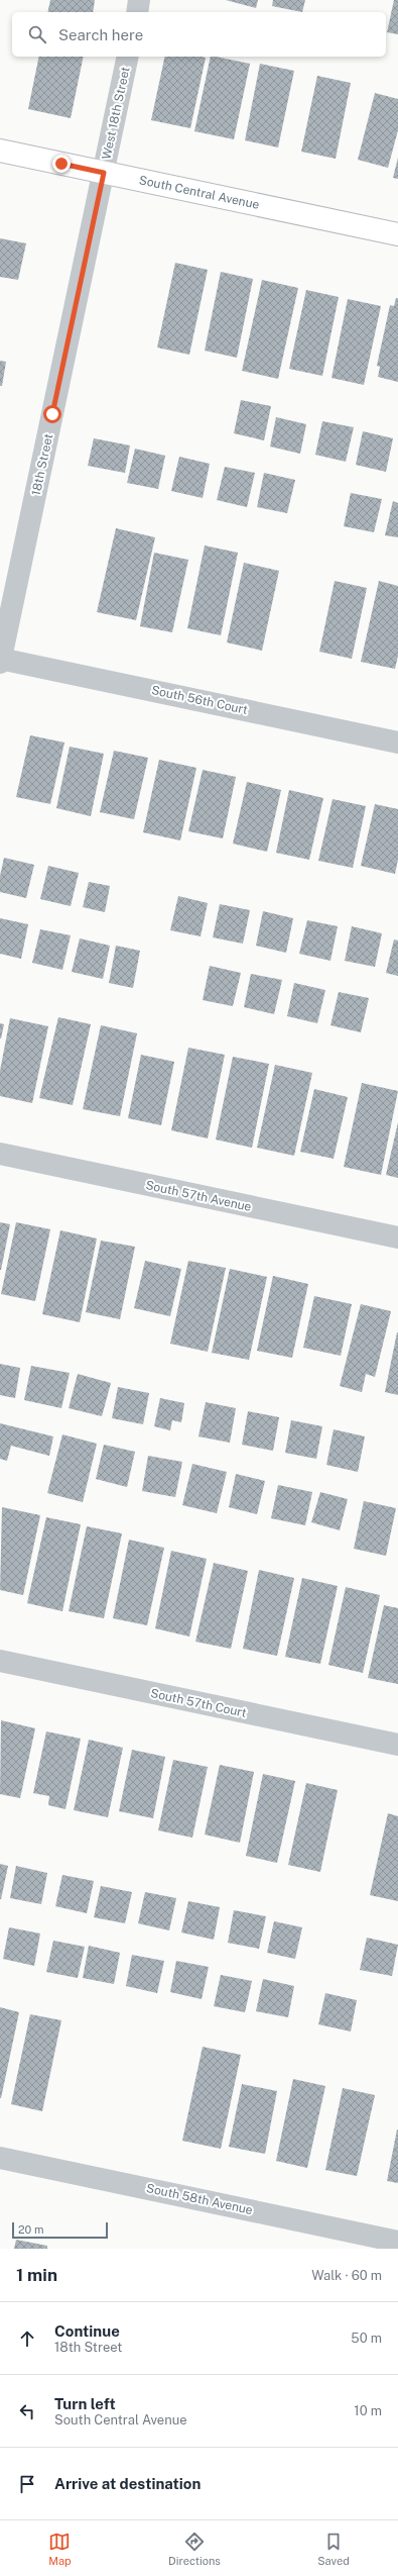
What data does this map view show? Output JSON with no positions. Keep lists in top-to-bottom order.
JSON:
{
  "streets": {
    "main road": ["South Central Avenue"],
    "street": [
      "West 18th Street",
      "18th Street",
      "South 56th Court",
      "South 57th Avenue",
      "South 57th Court",
      "South 58th Avenue"
    ]
  },
  "crossings": [
    ["West 18th Street", "South Central Avenue"],
    ["West 18th Street", "18th Street"],
    ["South Central Avenue", "18th Street"],
    ["18th Street", "South 56th Court"]
  ],
  "scale_bar": "20 m",
  "page": {
    "search": "Search here",
    "scale": "20 m",
    "heading": ["1 min", "Walk · 60 m"],
    "list": [
      ["Continue", "18th Street", "50 m"],
      ["Turn left", "South Central Avenue", "10 m"],
      "Arrive at destination"
    ],
    "nav": ["Map", "Directions", "Saved"]
  }
}
